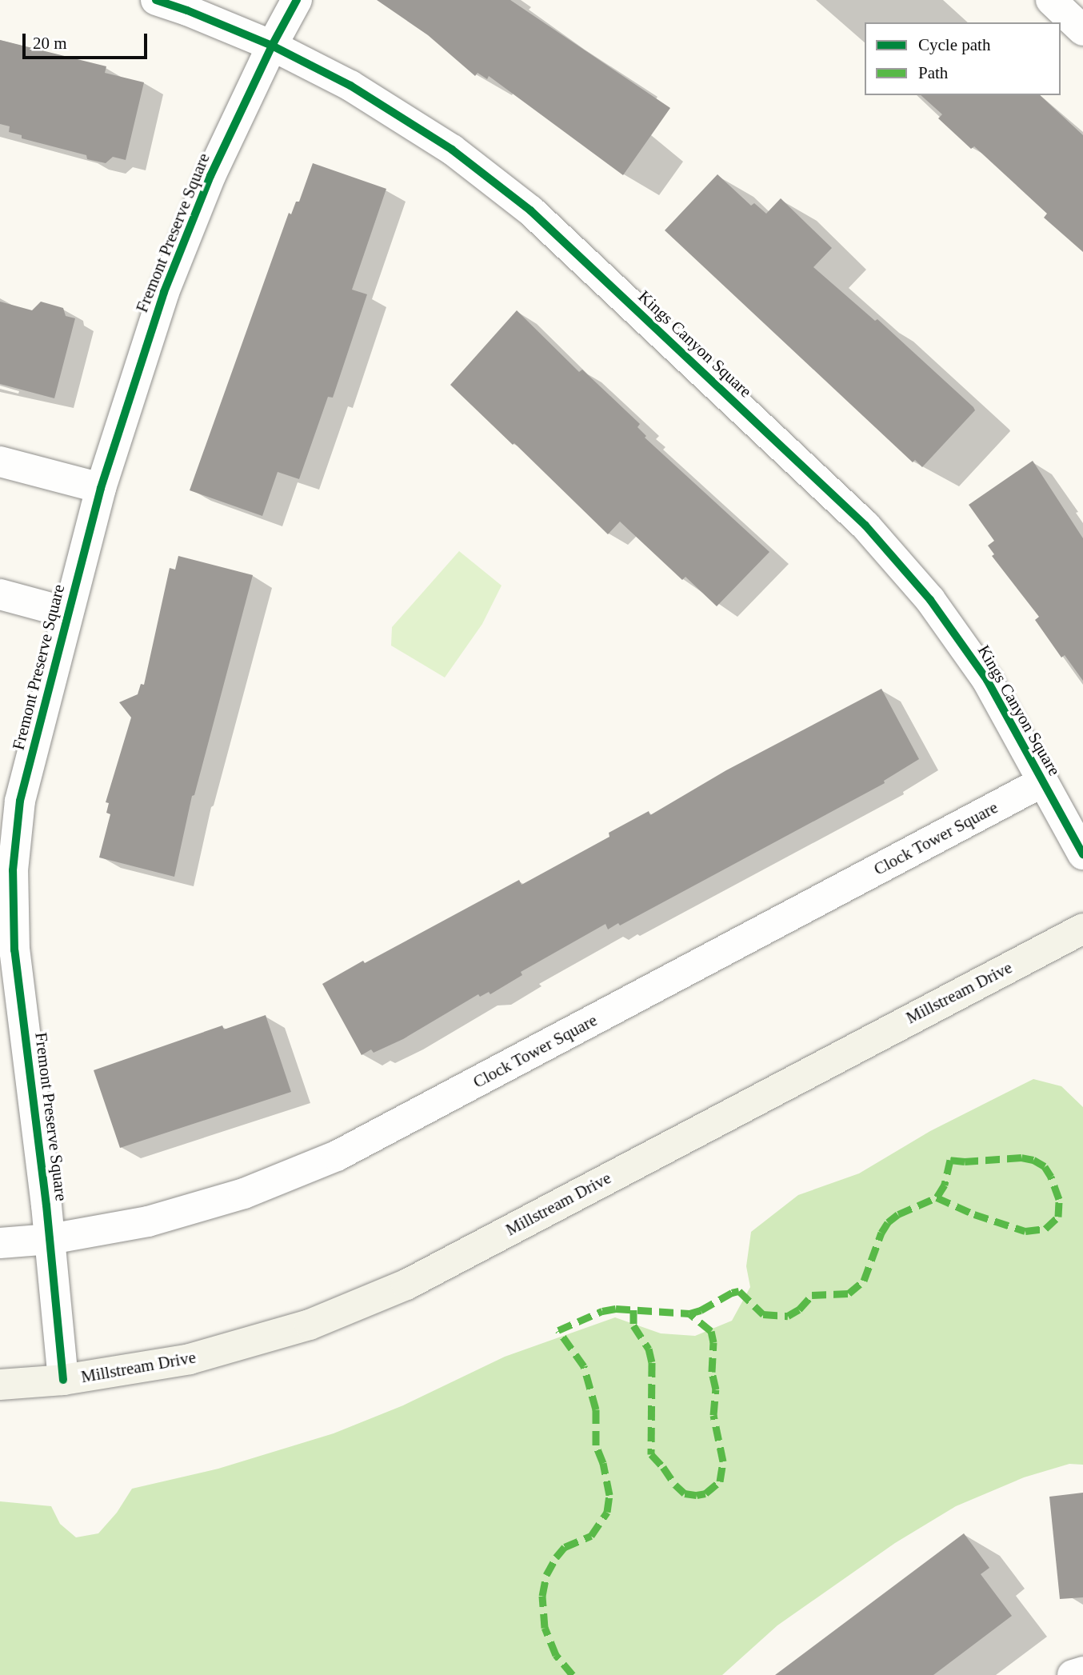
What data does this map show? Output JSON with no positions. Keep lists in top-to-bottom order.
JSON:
{
  "streets": {
    "street": [
      "Fremont Preserve Square",
      "Kings Canyon Square",
      "Clock Tower Square",
      "Millstream Drive"
    ]
  },
  "crossings": [
    ["Fremont Preserve Square", "Kings Canyon Square"],
    ["Fremont Preserve Square", "Clock Tower Square"],
    ["Fremont Preserve Square", "Millstream Drive"],
    ["Kings Canyon Square", "Clock Tower Square"]
  ],
  "legend": ["Cycle path", "Path"],
  "scale_bar": "20 m"
}
